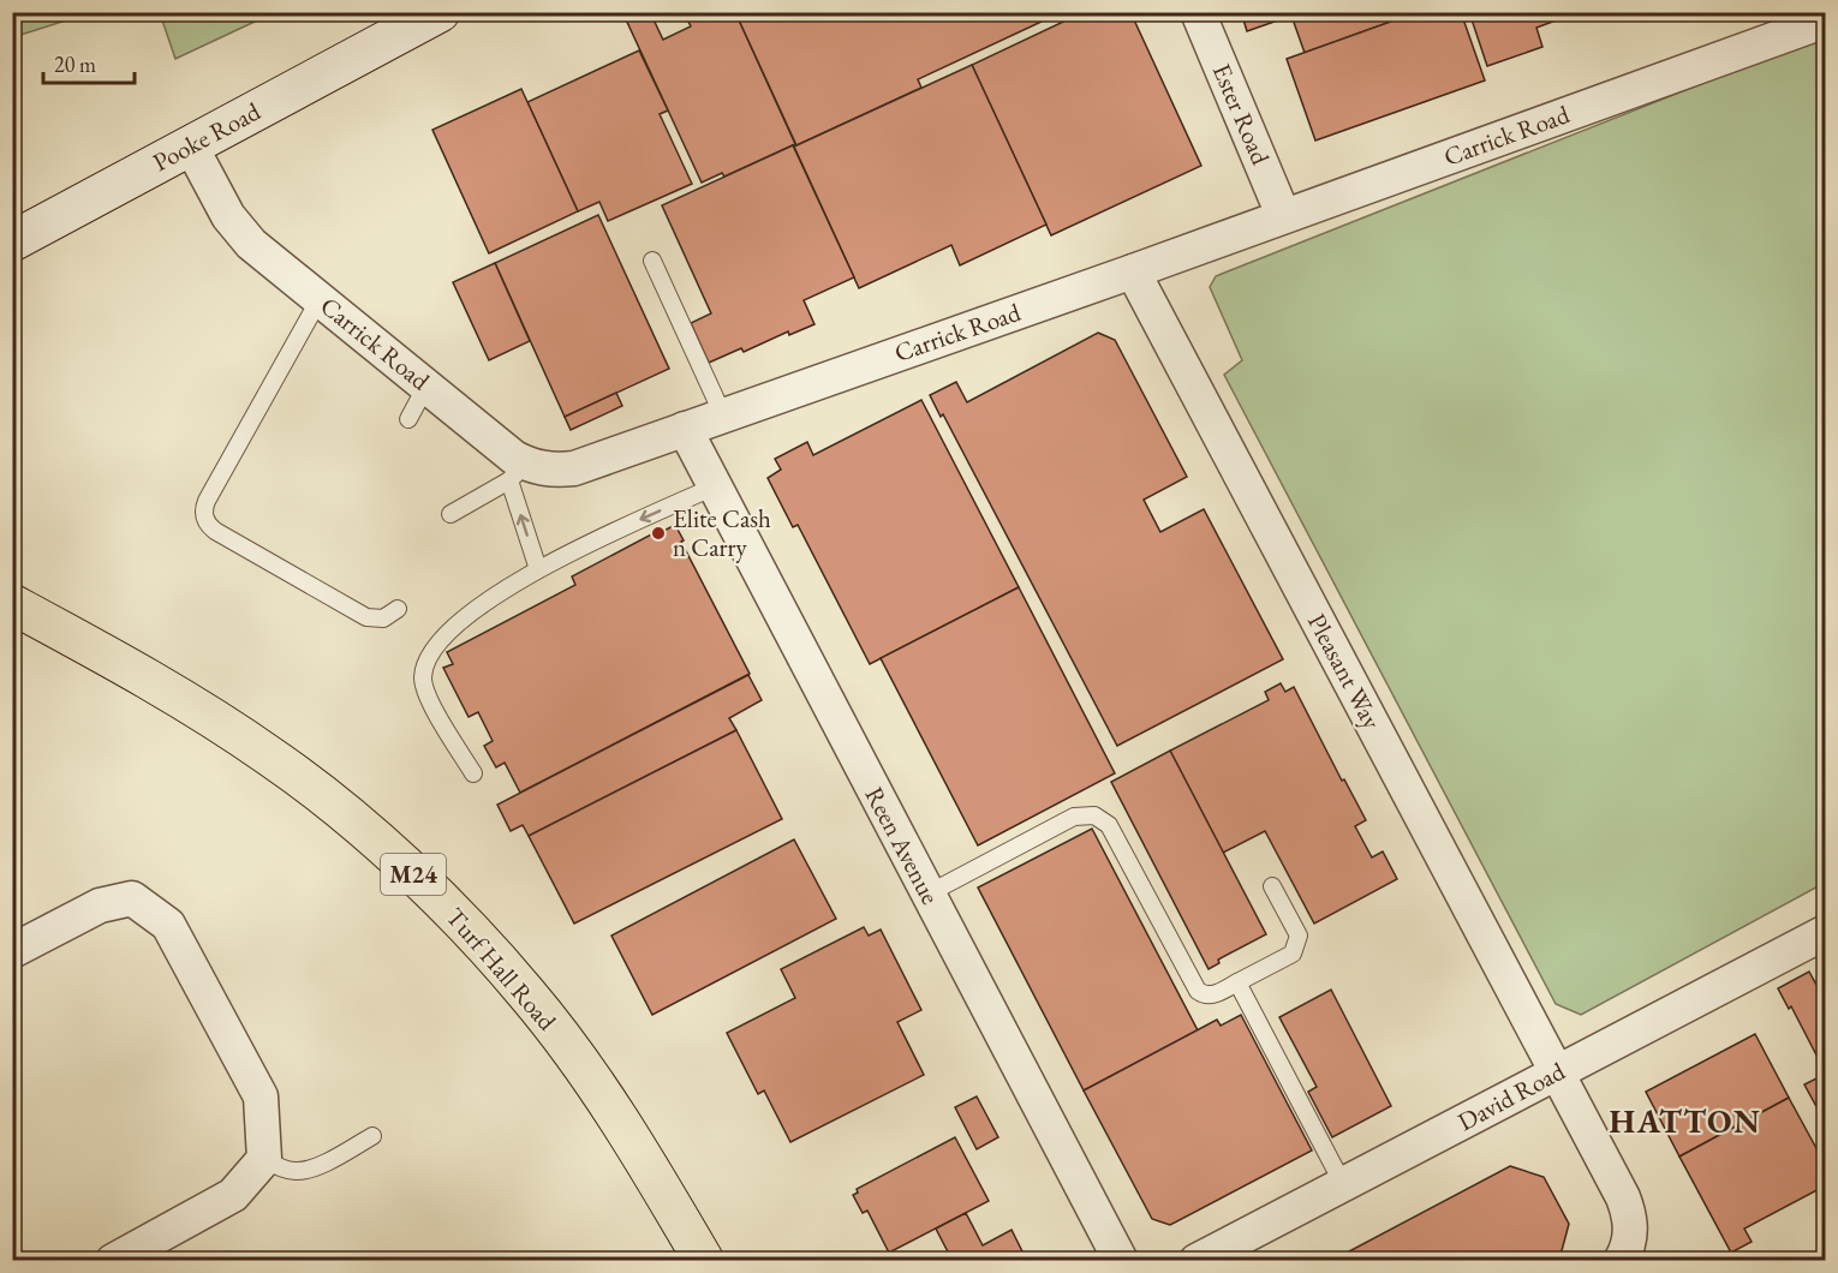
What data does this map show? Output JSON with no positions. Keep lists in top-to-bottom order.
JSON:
{
  "streets": {
    "main road": ["M24", "Turf Hall Road"],
    "street": [
      "Ester Road",
      "Carrick Road",
      "Pooke Road",
      "Pleasant Way",
      "Reen Avenue",
      "David Road"
    ]
  },
  "crossings": [
    ["Ester Road", "Carrick Road"],
    ["Carrick Road", "Pooke Road"],
    ["Carrick Road", "Pleasant Way"],
    ["Carrick Road", "Reen Avenue"],
    ["Pleasant Way", "David Road"]
  ],
  "districts": ["HATTON"],
  "places": ["Elite Cash n Carry"],
  "scale_bar": "20 m"
}
